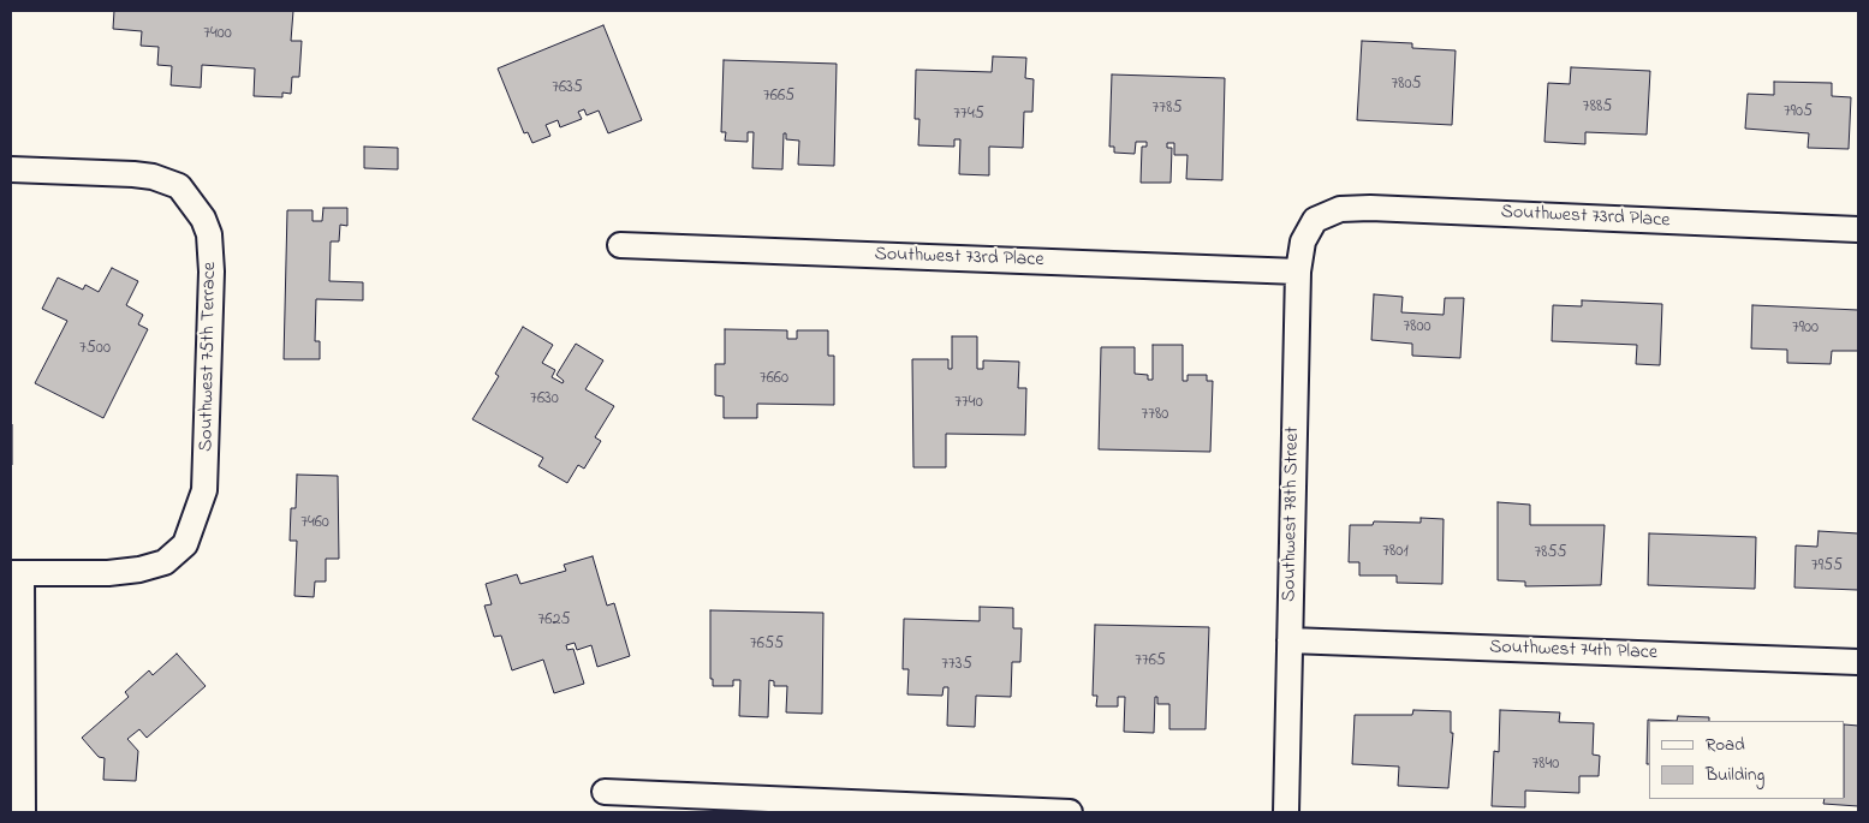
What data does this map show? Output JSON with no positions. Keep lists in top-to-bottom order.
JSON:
{
  "streets": {
    "street": [
      "Southwest 73rd Place",
      "Southwest 75th Terrace",
      "Southwest 78th Street",
      "Southwest 74th Place"
    ]
  },
  "crossings": [
    ["Southwest 73rd Place", "Southwest 78th Street"],
    ["Southwest 78th Street", "Southwest 74th Place"]
  ],
  "house_numbers": [
    "7400",
    "7805",
    "7635",
    "7665",
    "7885",
    "7785",
    "7905",
    "7745",
    "7800",
    "7900",
    "7500",
    "7660",
    "7630",
    "7740",
    "7780",
    "7460",
    "7801",
    "7855",
    "7955",
    "7625",
    "7655",
    "7765",
    "7735",
    "7840"
  ],
  "legend": ["Road", "Building"]
}
